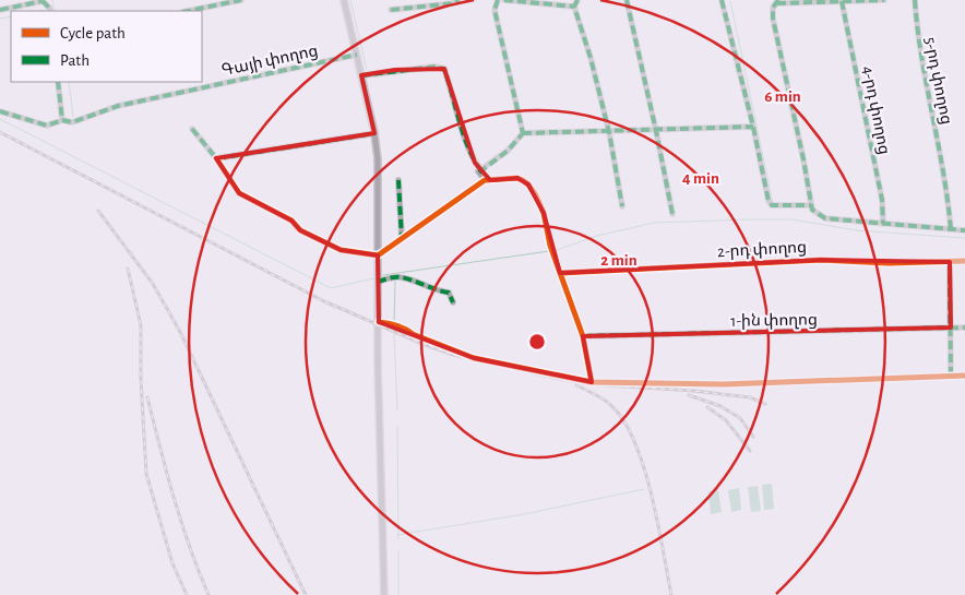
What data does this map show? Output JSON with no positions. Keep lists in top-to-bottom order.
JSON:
{
  "streets": {
    "street": [
      "Գայի փողոց",
      "5-րդ փողոց",
      "4-րդ փողոց",
      "2-րդ փողոց",
      "1-ին փողոց"
    ]
  },
  "legend": ["Cycle path", "Path"],
  "rings": ["6 min", "4 min", "2 min"]
}
